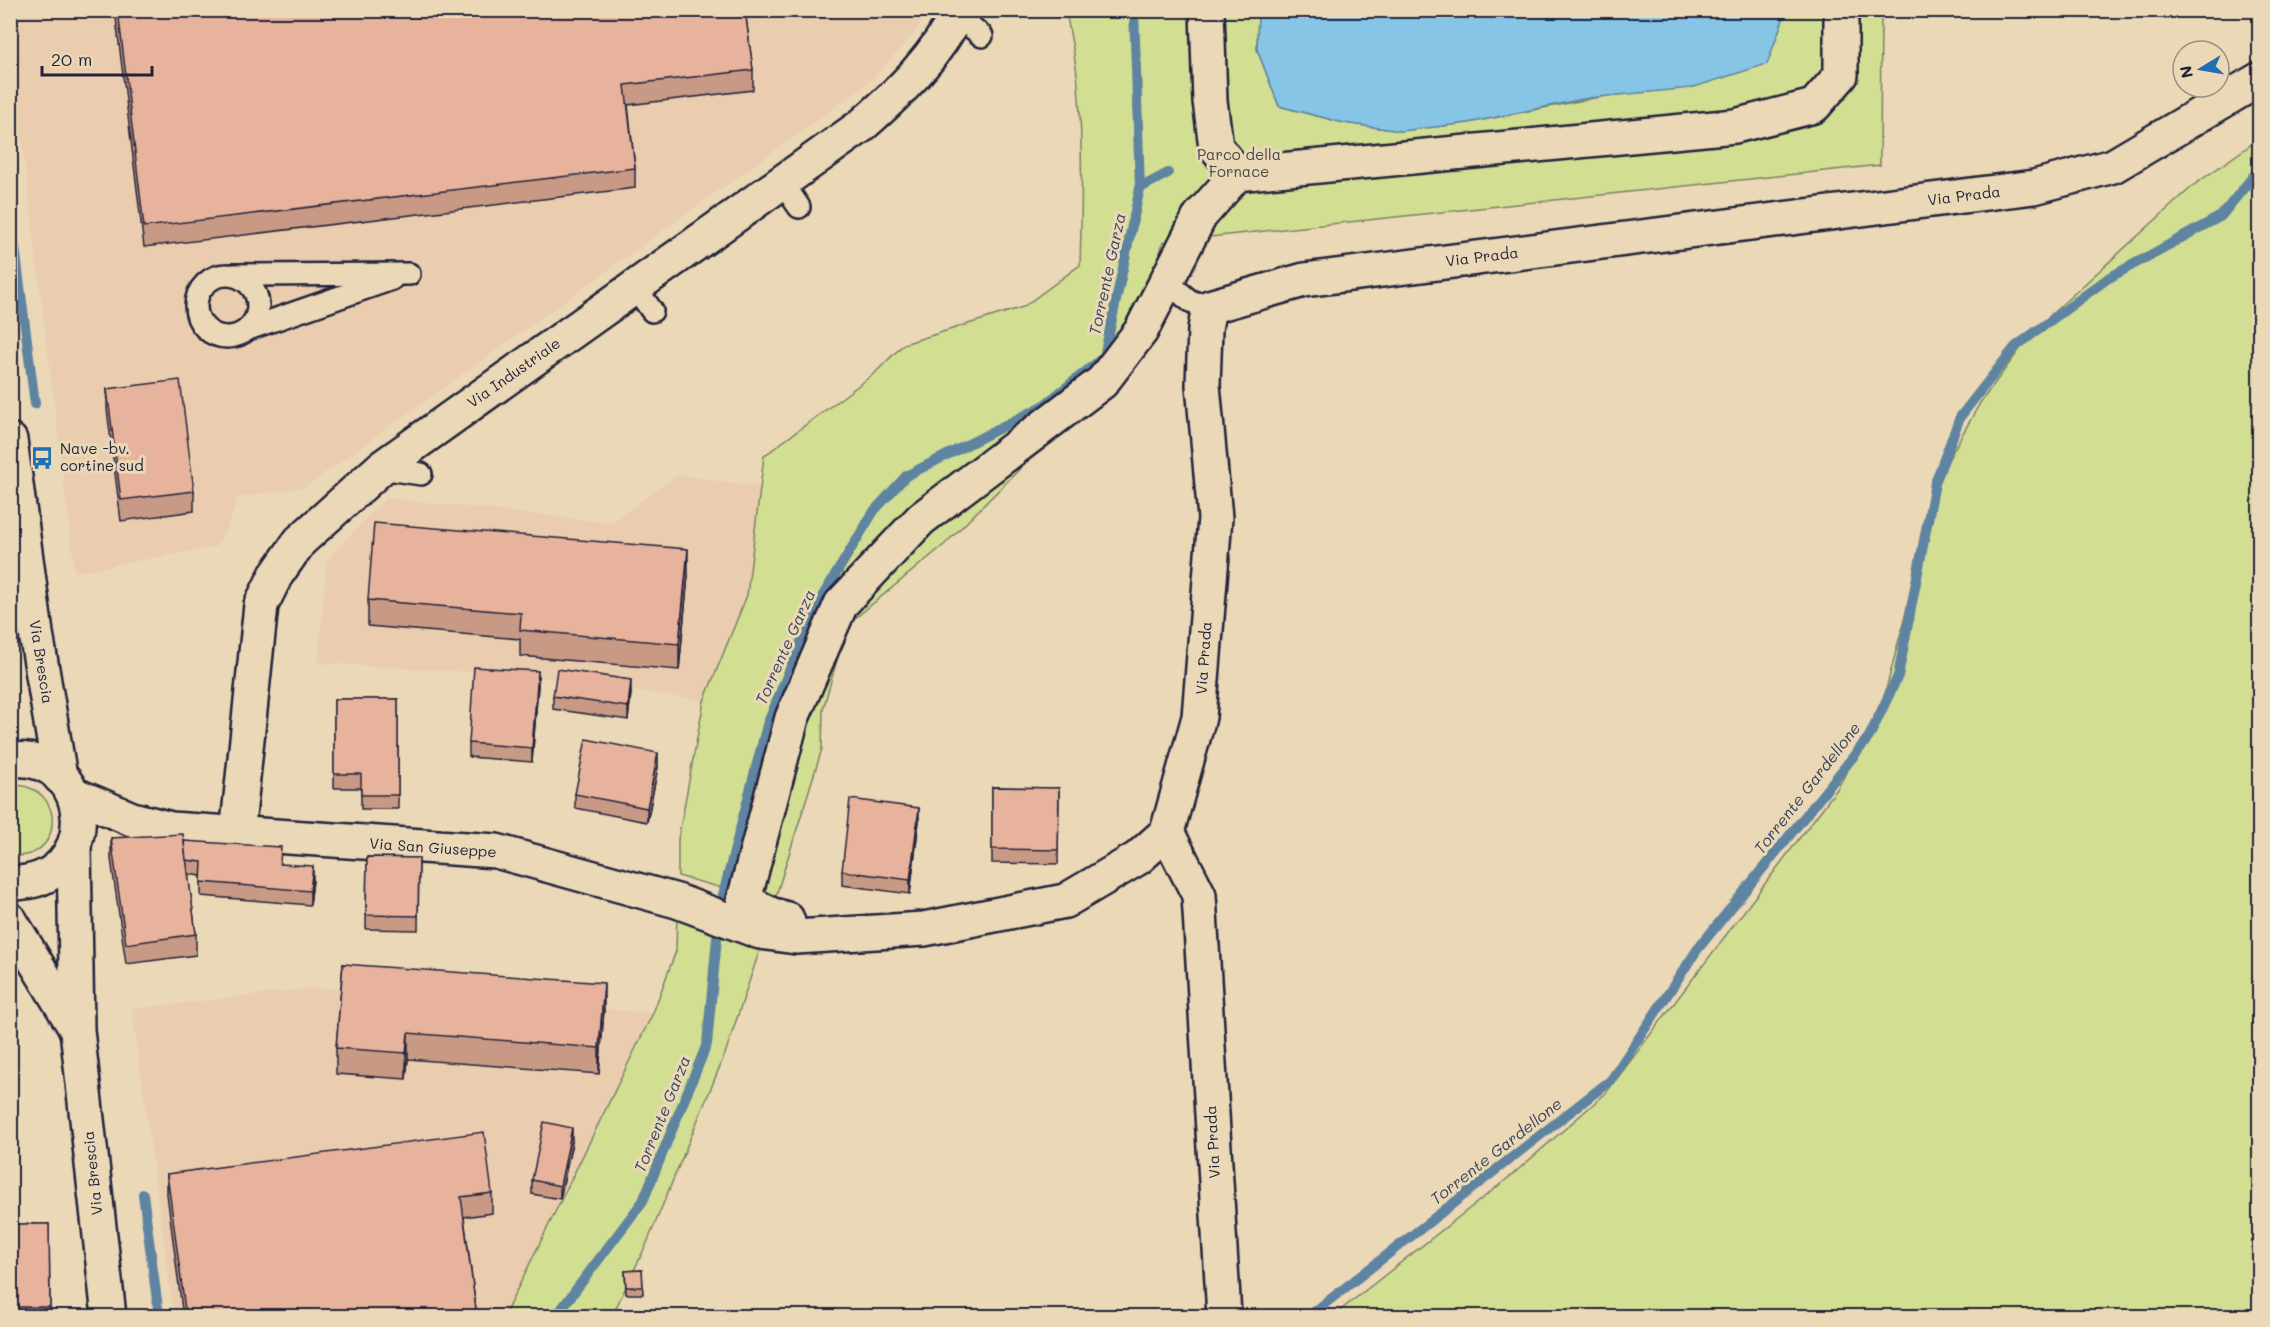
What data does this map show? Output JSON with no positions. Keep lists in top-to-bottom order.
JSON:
{
  "streets": {
    "street": [
      "Via Prada",
      "Via Industriale",
      "Via Brescia",
      "Via San Giuseppe"
    ]
  },
  "crossings": [
    ["Via Industriale", "Via San Giuseppe"],
    ["Via Brescia", "Via San Giuseppe"]
  ],
  "water": ["Torrente Garza", "Torrente Gardellone"],
  "parks": ["Parco della Fornace"],
  "places": {
    "bus stop": ["Nave -bv. cortine sud"]
  },
  "scale_bar": "20 m",
  "north": "left"
}
